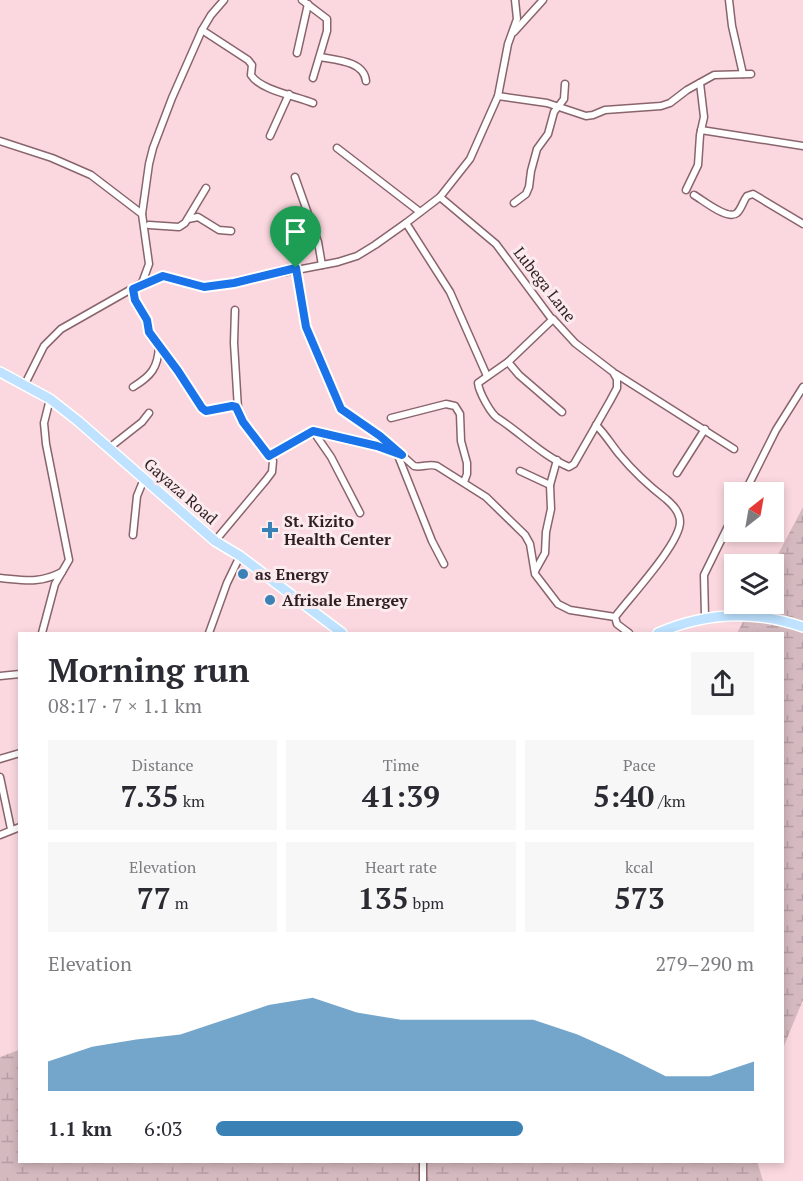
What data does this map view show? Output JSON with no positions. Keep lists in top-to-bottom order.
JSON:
{
  "streets": {
    "main road": ["Gayaza Road"],
    "street": ["Lubega Lane"]
  },
  "places": {
    "health": ["St. Kizito Health Center"],
    "other": ["as Energy", "Afrisale Energey"]
  },
  "north": "top right",
  "page": {
    "heading": ["Morning run", "08:17 · 7 × 1.1 km"],
    "stats": [
      ["Distance", "7.35 km"],
      ["Time", "41:39"],
      ["Pace", "5:40 /km"],
      ["Elevation", "77 m"],
      ["Heart rate", "135 bpm"],
      ["kcal", "573"]
    ],
    "chart": ["Elevation", "279–290 m"],
    "list": [
      {
        "name": "1.1 km",
        "note": "6:03"
      }
    ]
  }
}
